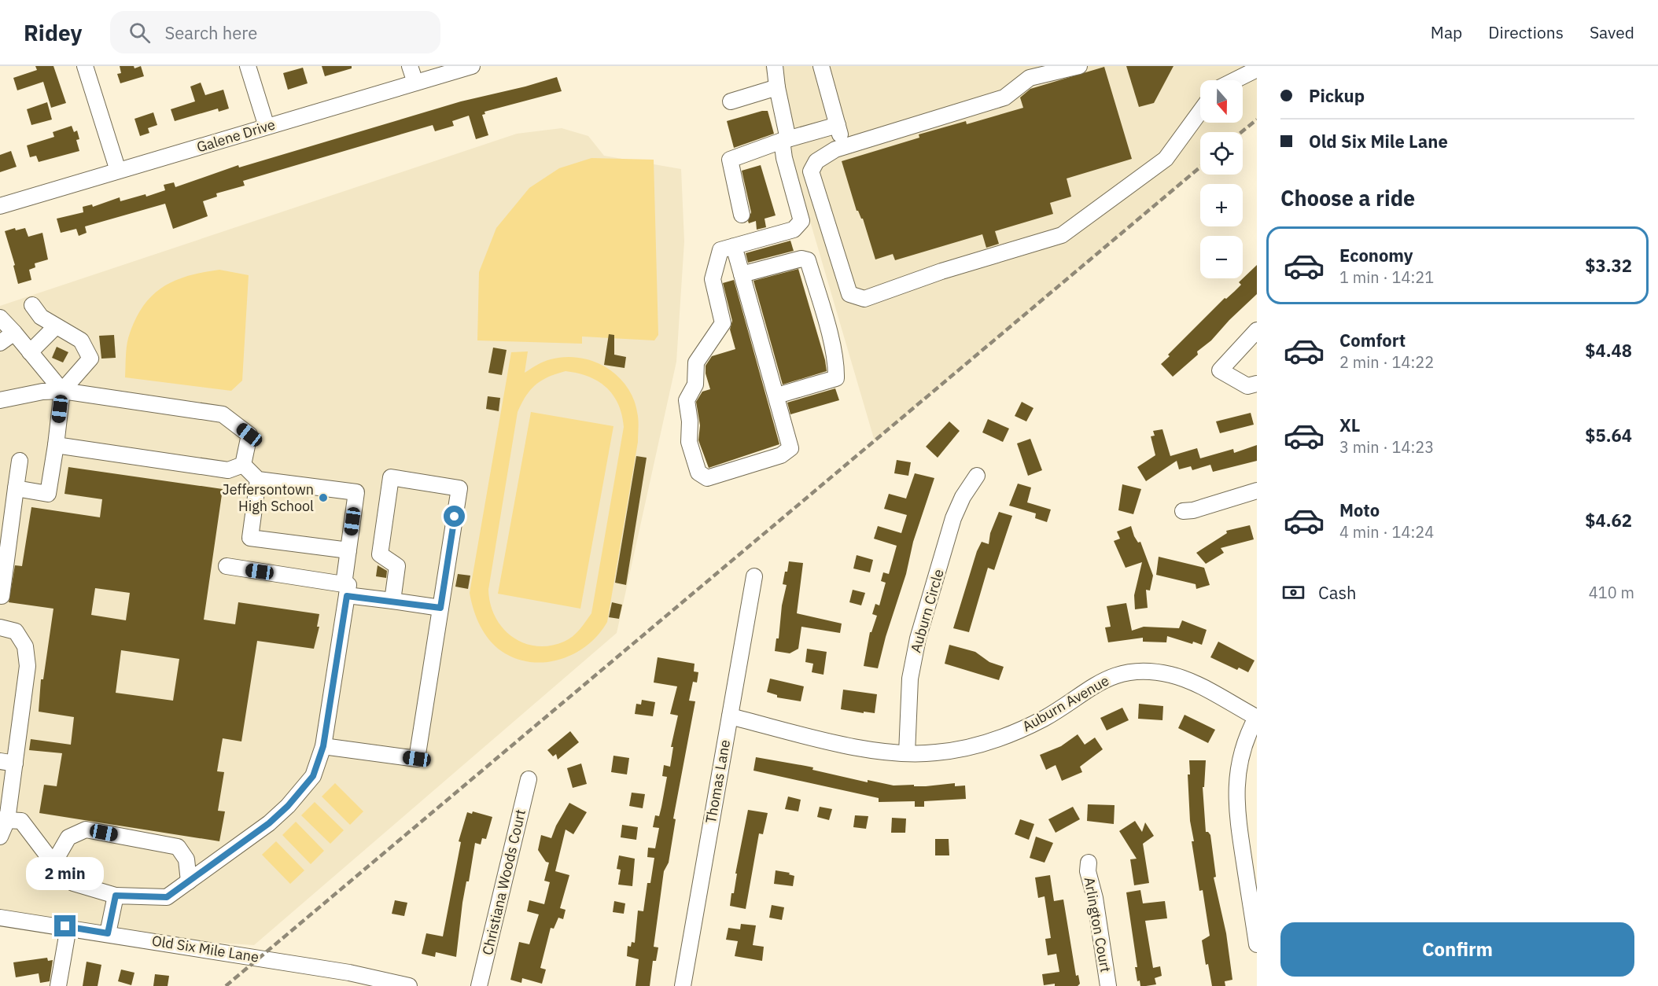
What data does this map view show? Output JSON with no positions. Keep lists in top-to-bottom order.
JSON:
{
  "streets": {
    "street": [
      "Galene Drive",
      "Auburn Circle",
      "Auburn Avenue",
      "Thomas Lane",
      "Christiana Woods Court",
      "Arlington Court",
      "Old Six Mile Lane"
    ]
  },
  "crossings": [
    ["Auburn Circle", "Auburn Avenue"],
    ["Auburn Avenue", "Thomas Lane"]
  ],
  "places": ["Jeffersontown High School"],
  "north": "bottom",
  "page": {
    "header": "Ridey",
    "search": "Search here",
    "nav": ["Map", "Directions", "Saved"],
    "banner": ["Pickup", "Old Six Mile Lane"],
    "map_buttons": ["+", "−"],
    "heading": "Choose a ride",
    "list": [
      {
        "name": "Economy",
        "note": "1 min · 14:21",
        "value": "$3.32"
      },
      {
        "name": "Comfort",
        "note": "2 min · 14:22",
        "value": "$4.48"
      },
      {
        "name": "XL",
        "note": "3 min · 14:23",
        "value": "$5.64"
      },
      {
        "name": "Moto",
        "note": "4 min · 14:24",
        "value": "$4.62"
      }
    ],
    "pay": ["Cash", "410 m"],
    "bubble": "2 min",
    "buttons": "Confirm"
  }
}
